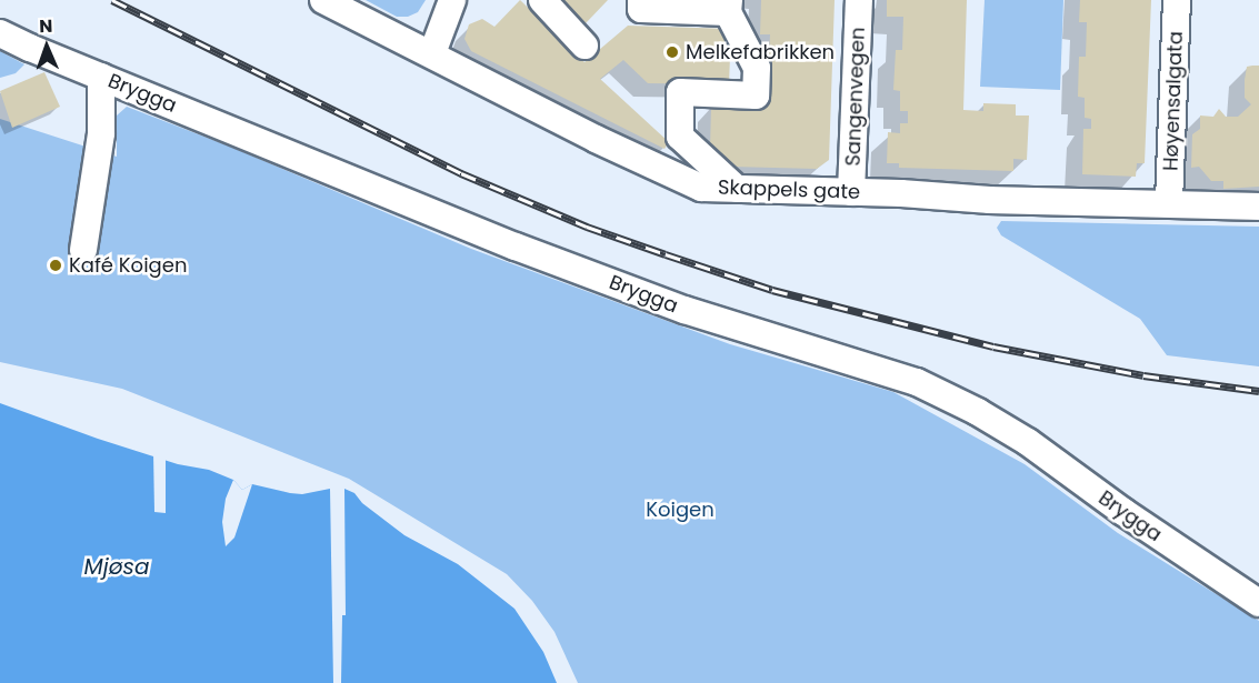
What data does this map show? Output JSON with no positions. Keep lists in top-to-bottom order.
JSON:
{
  "streets": {
    "street": [
      "Brygga",
      "Sangenvegen",
      "Høyensalgata",
      "Skappels gate"
    ]
  },
  "crossings": [
    ["Sangenvegen", "Skappels gate"],
    ["Høyensalgata", "Skappels gate"]
  ],
  "water": ["Mjøsa"],
  "parks": ["Koigen"],
  "places": ["Melkefabrikken", "Kafé Koigen"],
  "north": "top"
}
